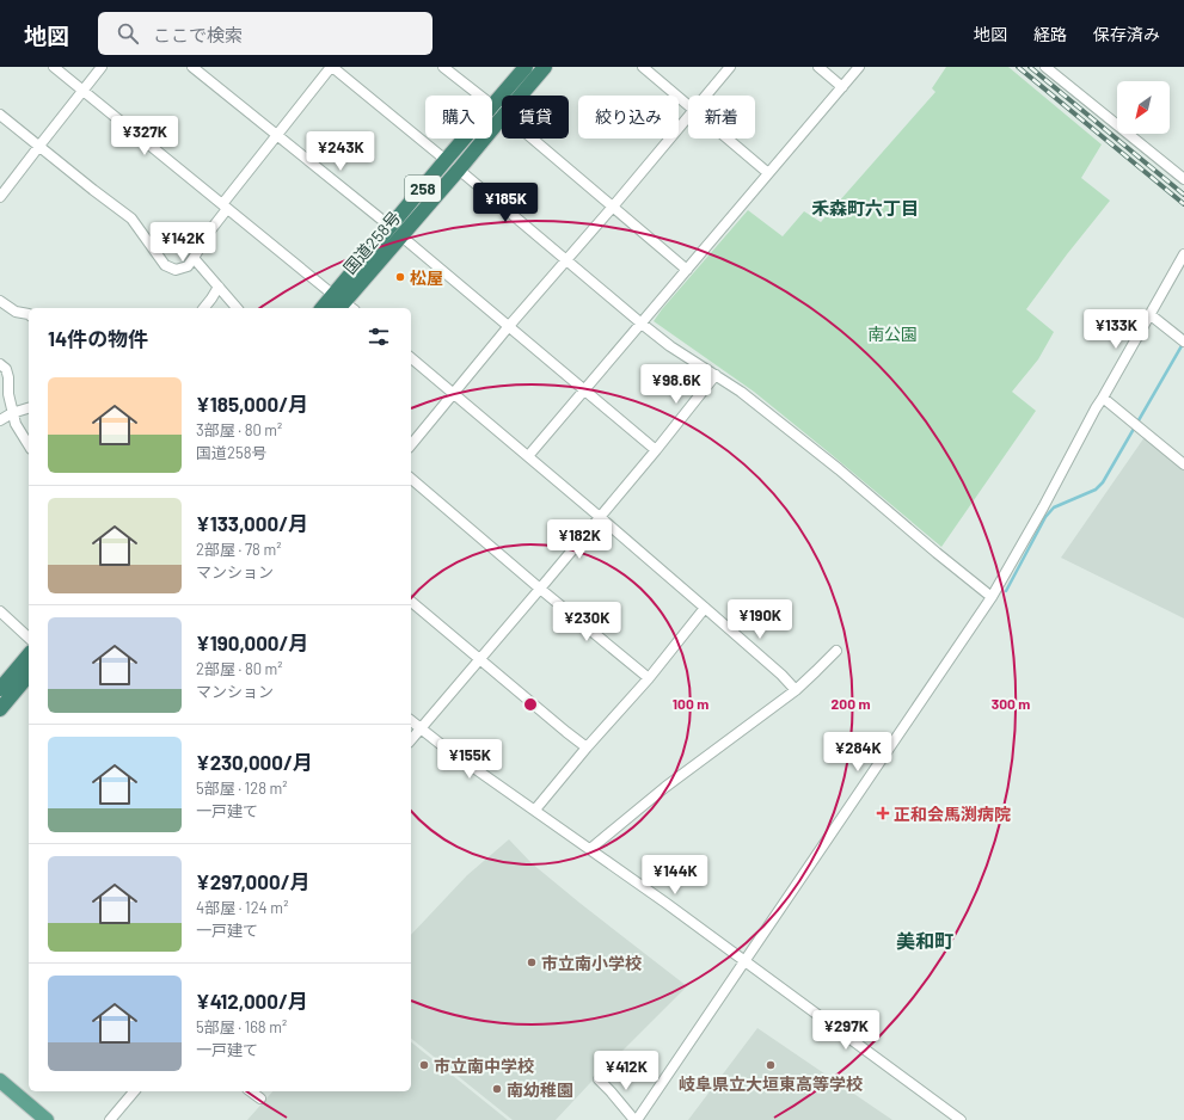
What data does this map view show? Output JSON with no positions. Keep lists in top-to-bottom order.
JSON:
{
  "streets": {
    "highway": ["258", "国道258号"]
  },
  "districts": ["禾森町六丁目", "美和町"],
  "parks": ["南公園"],
  "places": {
    "other": [
      "松屋",
      "市立南小学校",
      "市立南中学校",
      "岐阜県立大垣東高等学校",
      "南幼稚園"
    ],
    "health": ["正和会馬渕病院"]
  },
  "north": "bottom left",
  "page": {
    "header": "地図",
    "search": "ここで検索",
    "nav": ["地図", "経路", "保存済み"],
    "chip": [
      "購入",
      "賃貸",
      "絞り込み",
      "新着"
    ],
    "price": [
      "¥327K",
      "¥243K",
      "¥185K",
      "¥142K",
      "¥133K",
      "¥98.6K",
      "¥182K",
      "¥190K",
      "¥230K",
      "¥284K",
      "¥155K",
      "¥144K",
      "¥297K",
      "¥412K"
    ],
    "heading": "14件の物件",
    "list": [
      {
        "name": "¥185,000/月",
        "note": "3部屋 · 80 m² · 国道258号"
      },
      {
        "name": "¥133,000/月",
        "note": "2部屋 · 78 m² · マンション"
      },
      {
        "name": "¥190,000/月",
        "note": "2部屋 · 80 m² · マンション"
      },
      {
        "name": "¥230,000/月",
        "note": "5部屋 · 128 m² · 一戸建て"
      },
      {
        "name": "¥297,000/月",
        "note": "4部屋 · 124 m² · 一戸建て"
      },
      {
        "name": "¥412,000/月",
        "note": "5部屋 · 168 m² · 一戸建て"
      }
    ]
  },
  "rings": ["100 m", "200 m", "300 m"]
}
